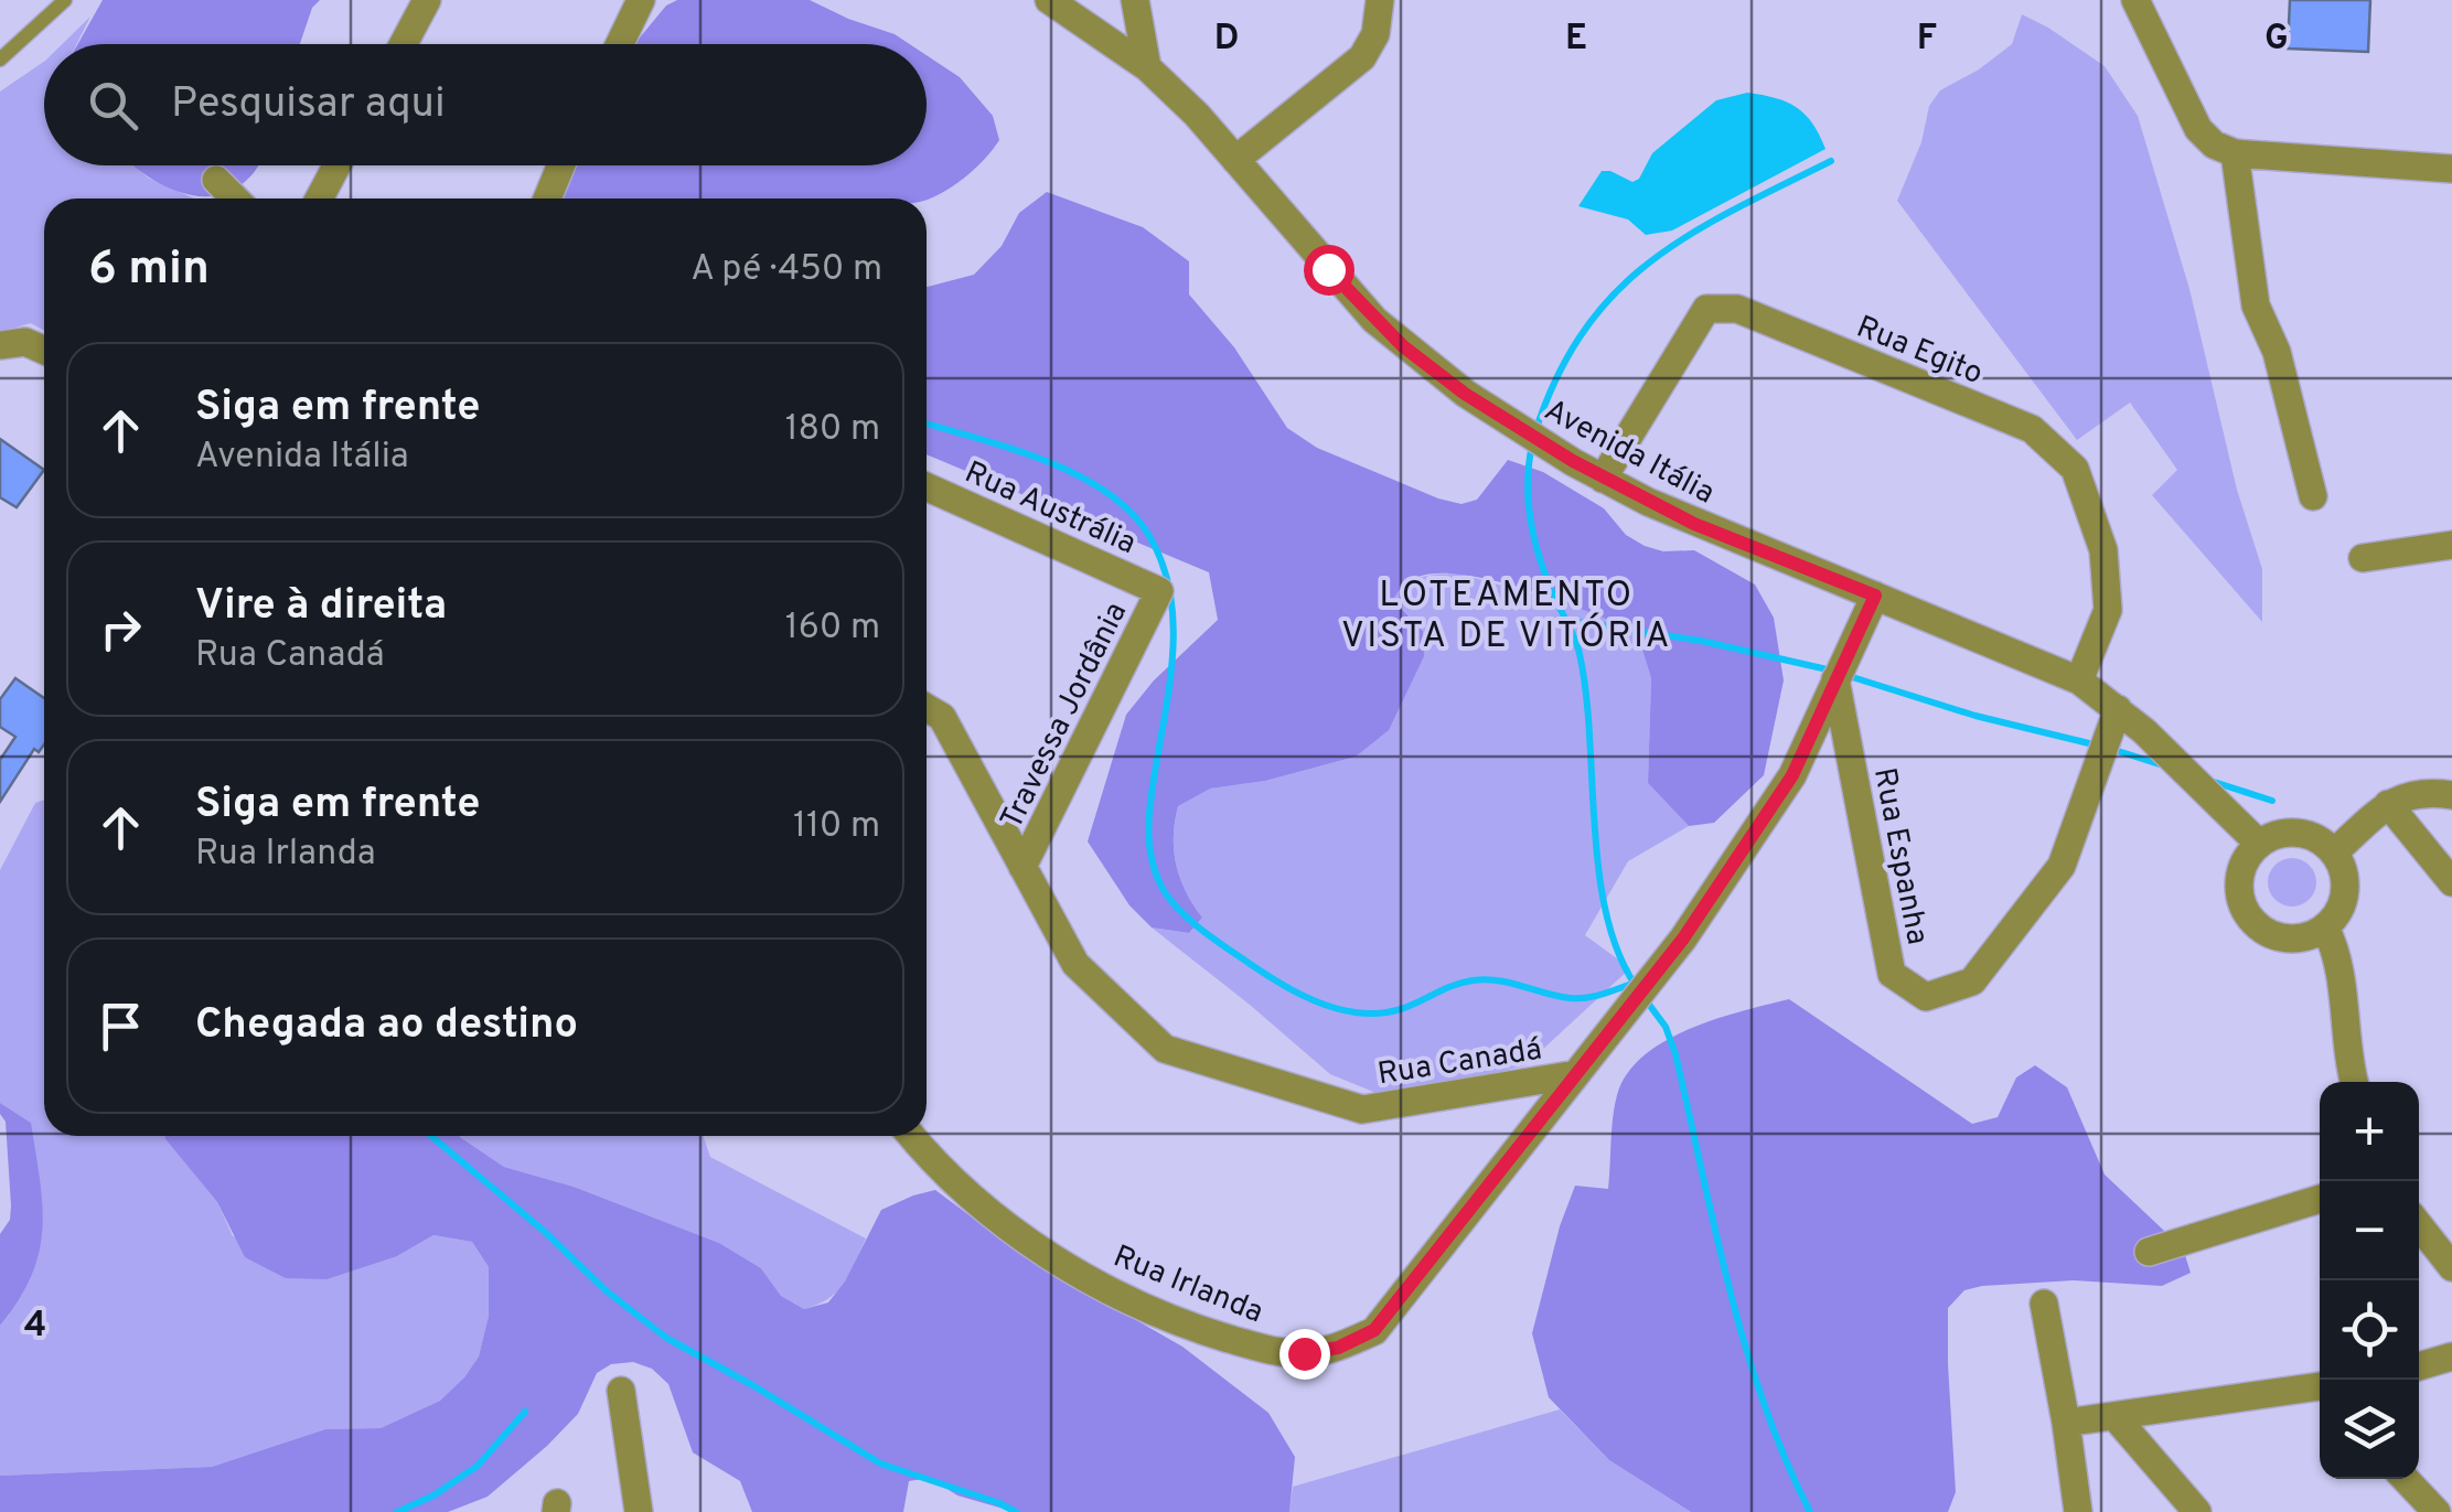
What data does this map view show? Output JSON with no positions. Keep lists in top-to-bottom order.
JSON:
{
  "streets": {
    "street": [
      "Rua Egito",
      "Avenida Itália",
      "Rua Austrália",
      "Travessa Jordânia",
      "Rua Espanha",
      "Rua Canadá",
      "Rua Irlanda"
    ]
  },
  "crossings": [
    ["Rua Egito", "Avenida Itália"],
    ["Avenida Itália", "Rua Espanha"],
    ["Avenida Itália", "Rua Canadá"],
    ["Rua Austrália", "Travessa Jordânia"],
    ["Travessa Jordânia", "Rua Canadá"],
    ["Rua Espanha", "Rua Canadá"],
    ["Rua Canadá", "Rua Irlanda"]
  ],
  "districts": ["LOTEAMENTO VISTA DE VITÓRIA"],
  "page": {
    "search": "Pesquisar aqui",
    "heading": ["6 min", "A pé · 450 m"],
    "list": [
      ["Siga em frente", "Avenida Itália", "180 m"],
      ["Vire à direita", "Rua Canadá", "160 m"],
      ["Siga em frente", "Rua Irlanda", "110 m"],
      "Chegada ao destino"
    ],
    "map_buttons": ["+", "−"]
  },
  "grid": {
    "columns": [
      "D",
      "E",
      "F",
      "G"
    ],
    "rows": ["4"]
  }
}
